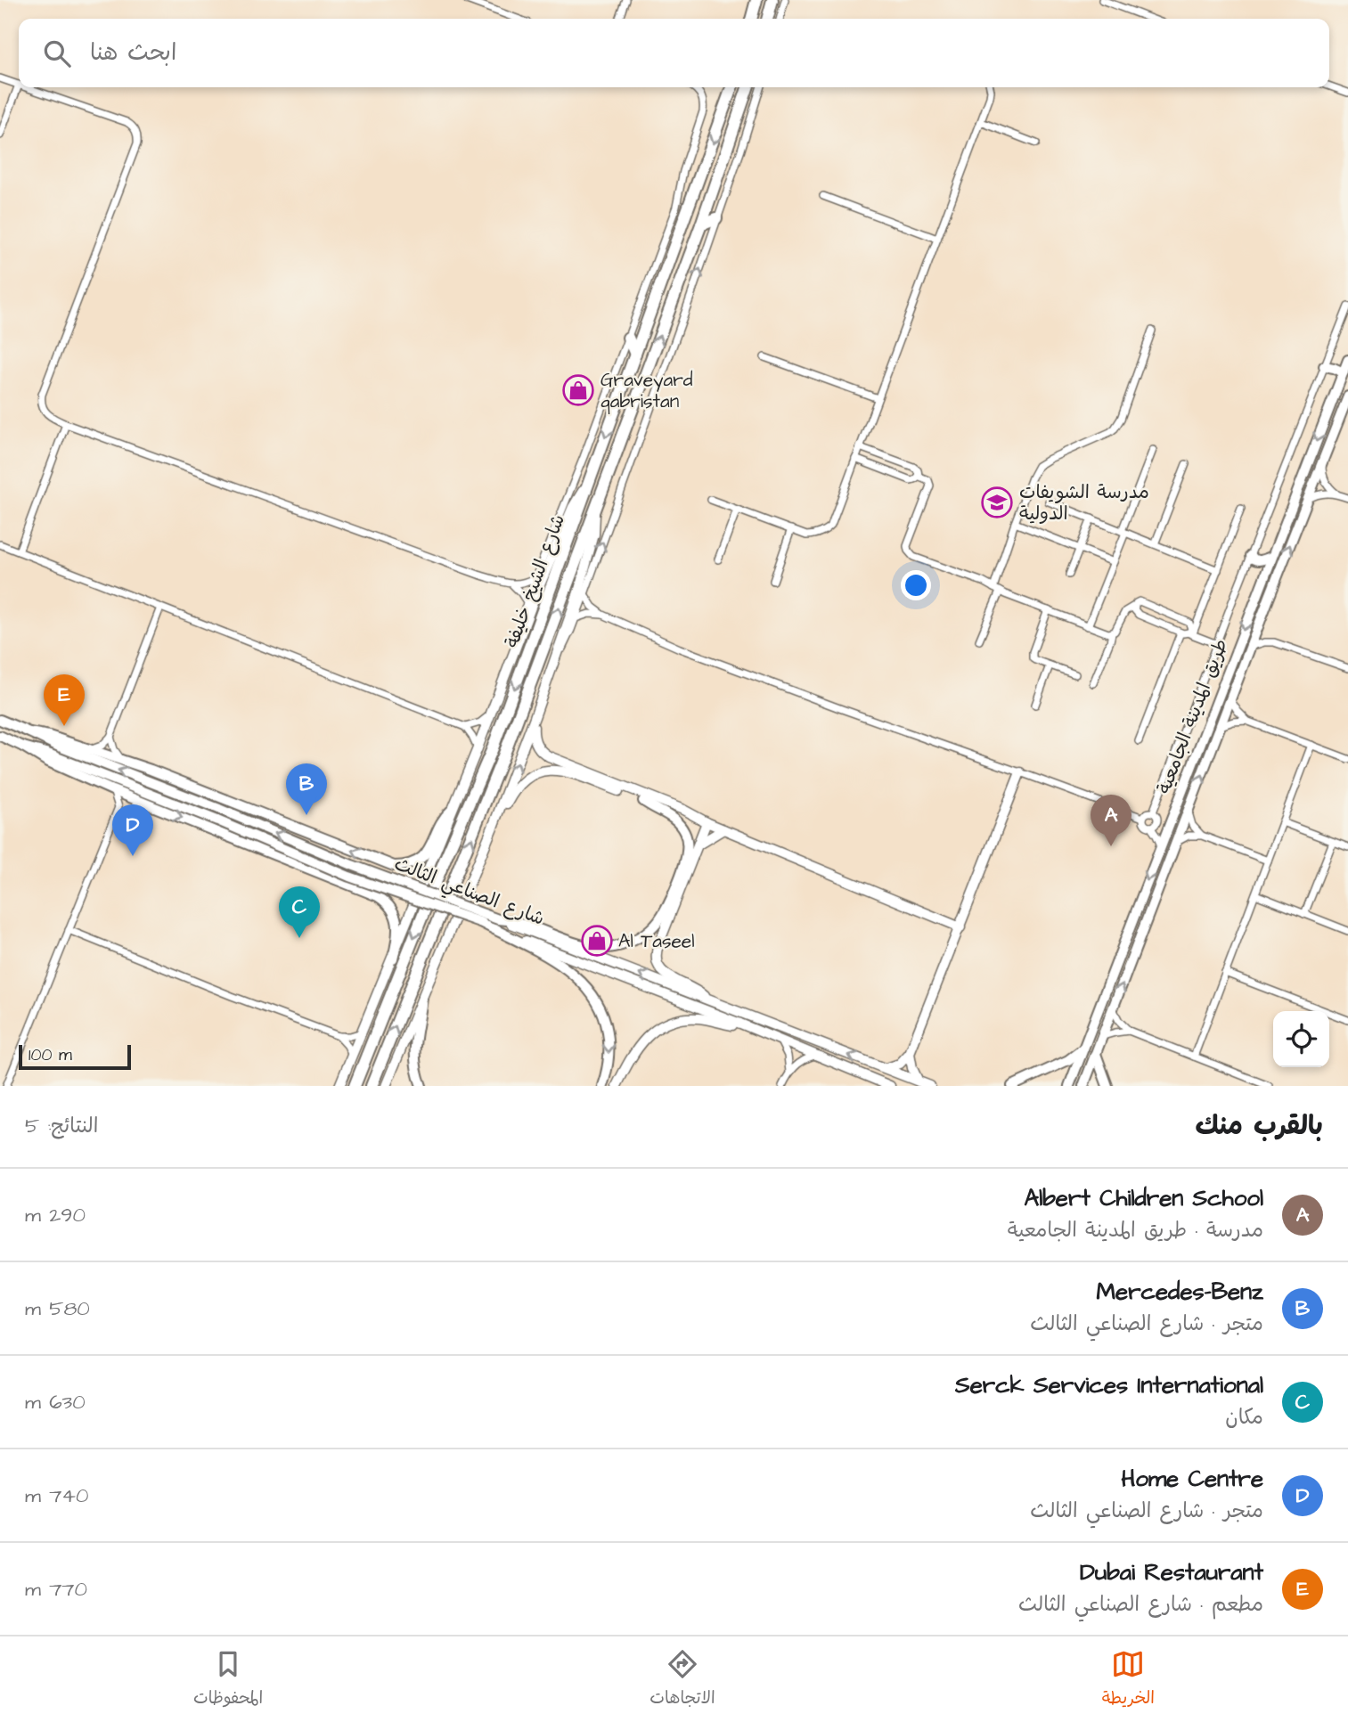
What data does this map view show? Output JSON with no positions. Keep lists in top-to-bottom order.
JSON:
{
  "streets": {
    "highway": ["شارع الشيخ خليفة"],
    "main road": ["طريق المدينة الجامعية", "شارع الصناعي الثالث"]
  },
  "places": {
    "shop": ["Graveyard qabristan", "Al Taseel"],
    "school or university": ["مدرسة الشويفات الدولية"]
  },
  "scale_bar": "100 m",
  "page": {
    "search": "ابحث هنا",
    "pins": [
      "E",
      "B",
      "A",
      "D",
      "C"
    ],
    "scale": "100 m",
    "heading": ["بالقرب منك", "النتائج: 5"],
    "list": [
      {
        "mark": "A",
        "name": "Albert Children School",
        "note": "مدرسة · طريق المدينة الجامعية",
        "value": "290 m"
      },
      {
        "mark": "B",
        "name": "Mercedes-Benz",
        "note": "متجر · شارع الصناعي الثالث",
        "value": "580 m"
      },
      {
        "mark": "C",
        "name": "Serck Services International",
        "note": "مكان",
        "value": "630 m"
      },
      {
        "mark": "D",
        "name": "Home Centre",
        "note": "متجر · شارع الصناعي الثالث",
        "value": "740 m"
      },
      {
        "mark": "E",
        "name": "Dubai Restaurant",
        "note": "مطعم · شارع الصناعي الثالث",
        "value": "770 m"
      }
    ],
    "nav": ["الخريطة", "الاتجاهات", "المحفوظات"]
  }
}
